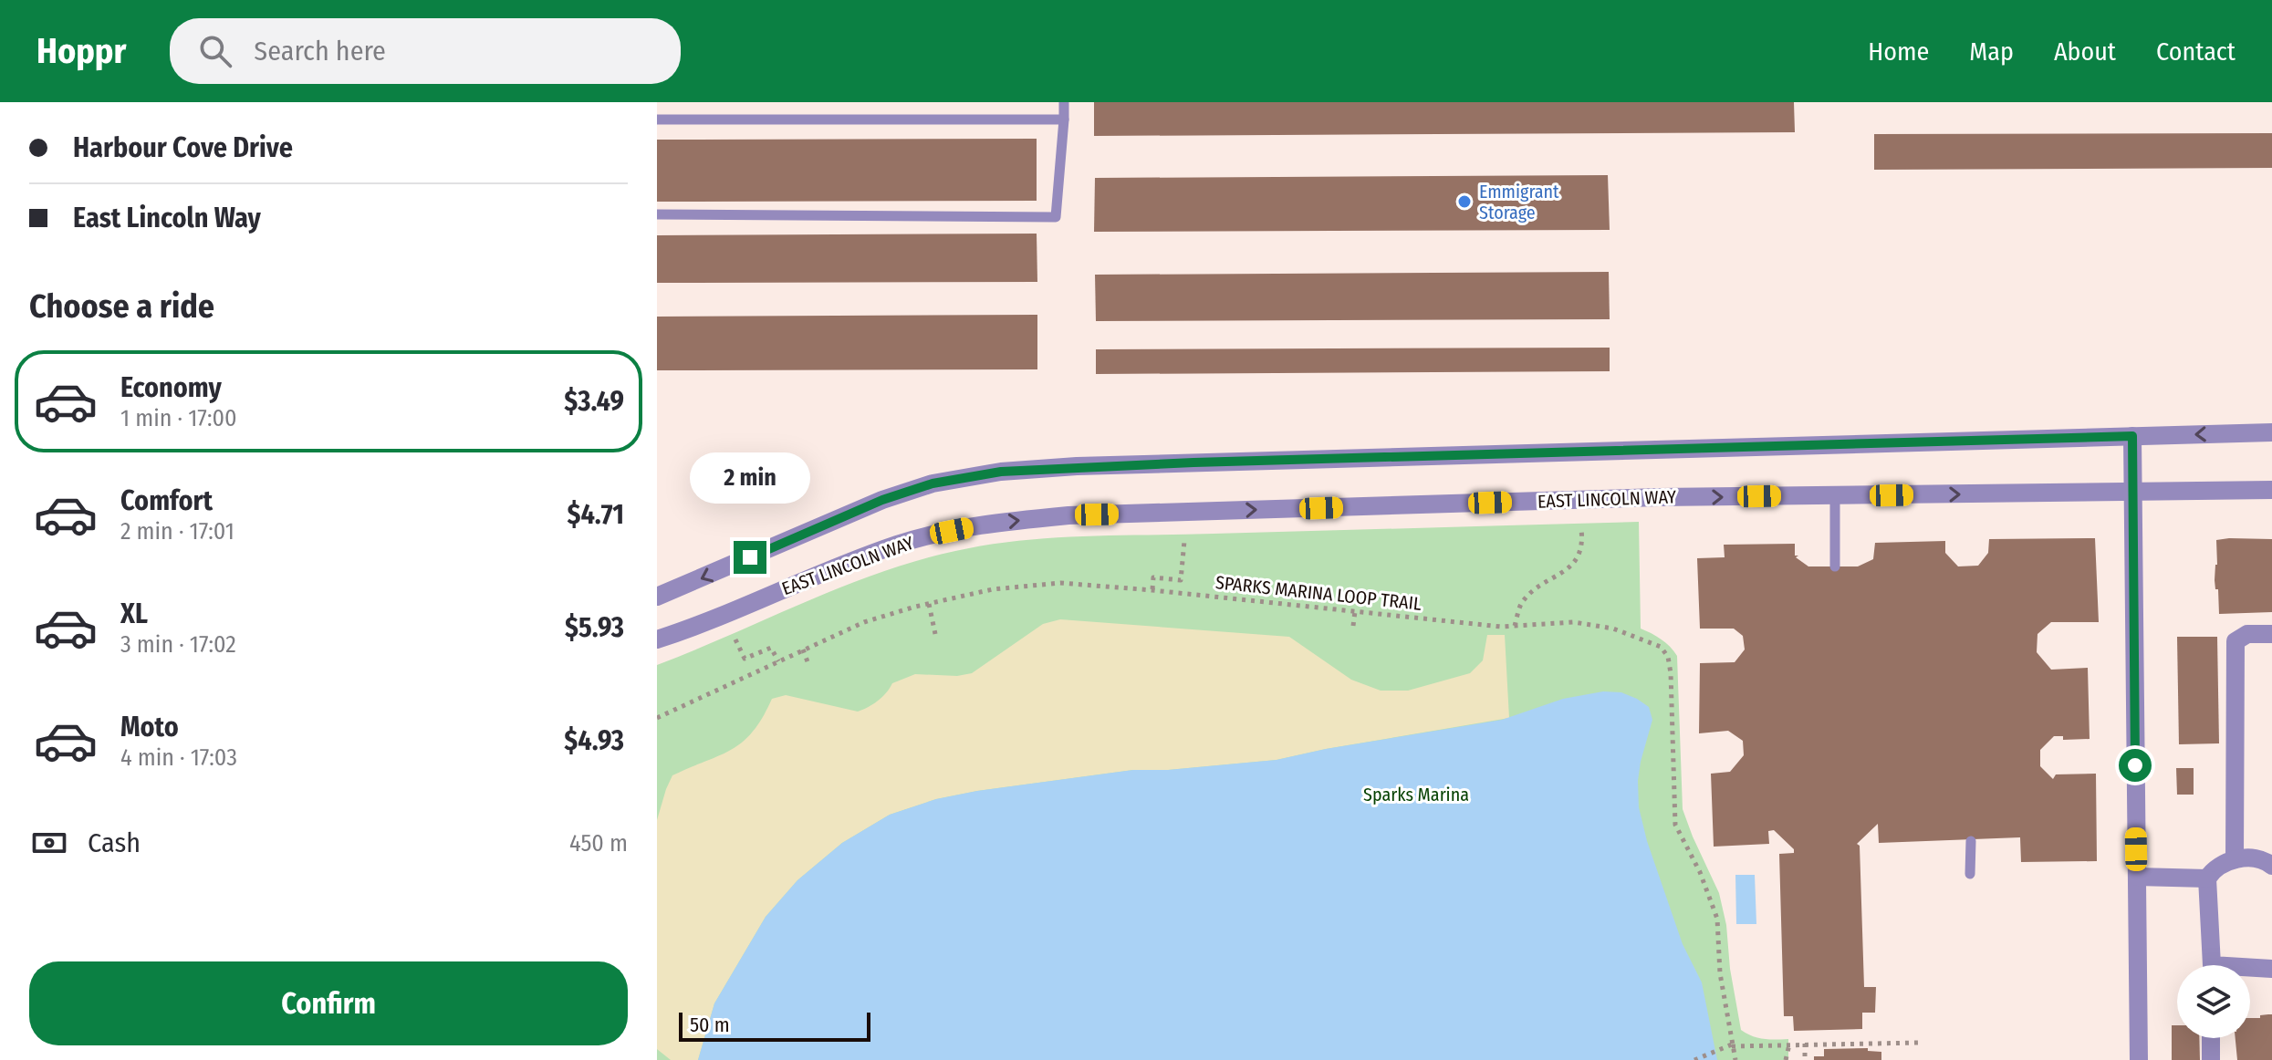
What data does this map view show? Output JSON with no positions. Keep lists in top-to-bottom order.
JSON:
{
  "streets": {
    "street": ["EAST LINCOLN WAY"],
    "path": ["SPARKS MARINA LOOP TRAIL"]
  },
  "parks": ["Sparks Marina"],
  "places": ["Emmigrant Storage"],
  "scale_bar": "50 m",
  "page": {
    "header": "Hoppr",
    "search": "Search here",
    "nav": [
      "Home",
      "Map",
      "About",
      "Contact"
    ],
    "banner": ["Harbour Cove Drive", "East Lincoln Way"],
    "heading": "Choose a ride",
    "list": [
      {
        "name": "Economy",
        "note": "1 min · 17:00",
        "value": "$3.49"
      },
      {
        "name": "Comfort",
        "note": "2 min · 17:01",
        "value": "$4.71"
      },
      {
        "name": "XL",
        "note": "3 min · 17:02",
        "value": "$5.93"
      },
      {
        "name": "Moto",
        "note": "4 min · 17:03",
        "value": "$4.93"
      }
    ],
    "bubble": "2 min",
    "pay": ["Cash", "450 m"],
    "buttons": "Confirm",
    "scale": "50 m"
  }
}
